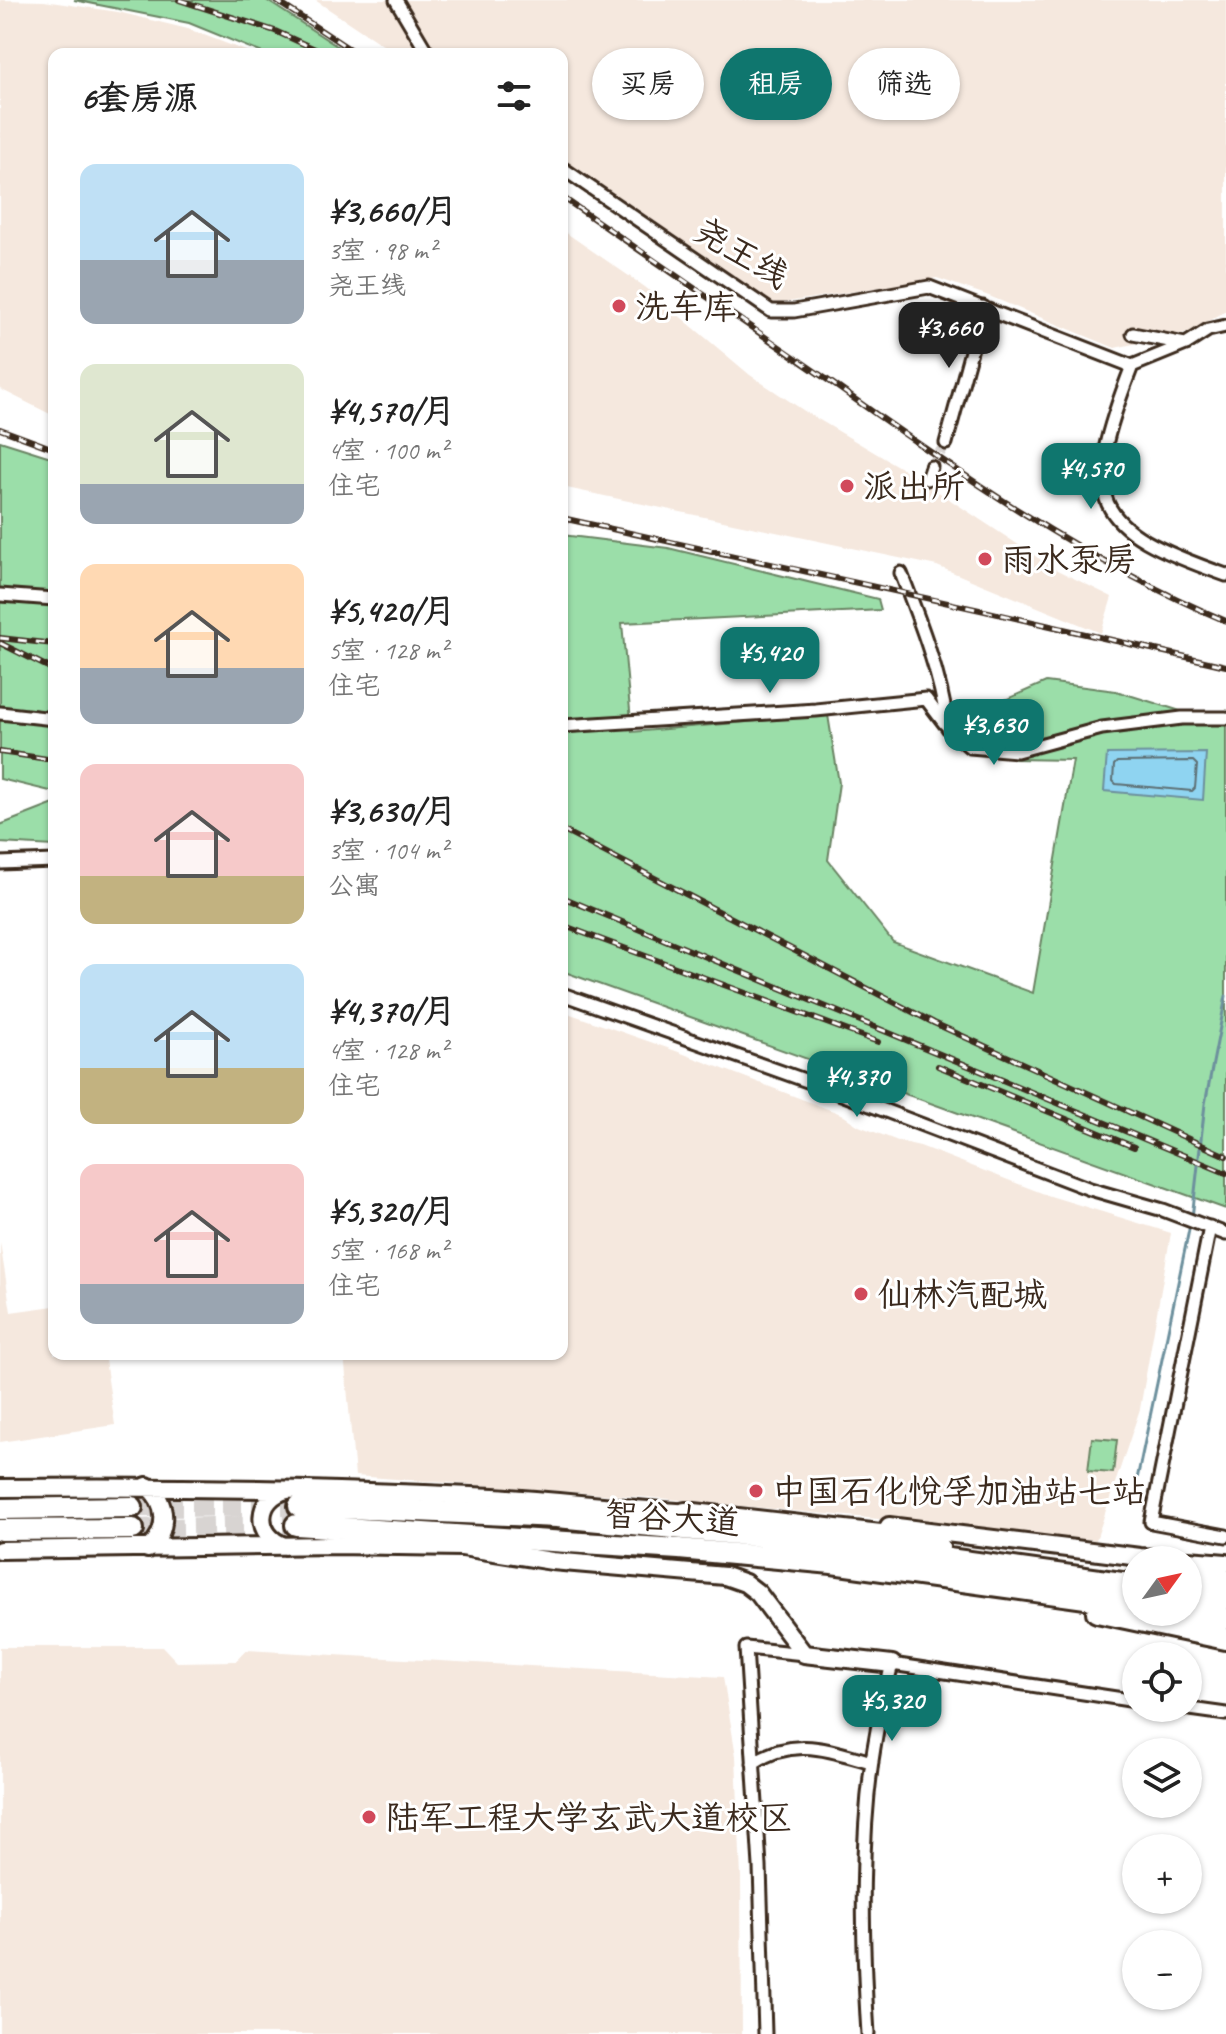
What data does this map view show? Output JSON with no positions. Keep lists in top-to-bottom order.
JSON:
{
  "streets": {
    "highway": ["智谷大道"],
    "street": ["尧王线"]
  },
  "places": [
    "洗车库",
    "派出所",
    "雨水泵房",
    "仙林汽配城",
    "中国石化悦孚加油站七站",
    "陆军工程大学玄武大道校区"
  ],
  "north": "top right",
  "page": {
    "chip": ["买房", "租房", "筛选"],
    "heading": "6套房源",
    "list": [
      {
        "name": "¥3,660/月",
        "note": "3室 · 98 m² · 尧王线"
      },
      {
        "name": "¥4,570/月",
        "note": "4室 · 100 m² · 住宅"
      },
      {
        "name": "¥5,420/月",
        "note": "5室 · 128 m² · 住宅"
      },
      {
        "name": "¥3,630/月",
        "note": "3室 · 104 m² · 公寓"
      },
      {
        "name": "¥4,370/月",
        "note": "4室 · 128 m² · 住宅"
      },
      {
        "name": "¥5,320/月",
        "note": "5室 · 168 m² · 住宅"
      }
    ],
    "price": [
      "¥3,660",
      "¥4,570",
      "¥5,420",
      "¥3,630",
      "¥4,370",
      "¥5,320"
    ],
    "map_buttons": ["+", "−"]
  }
}
